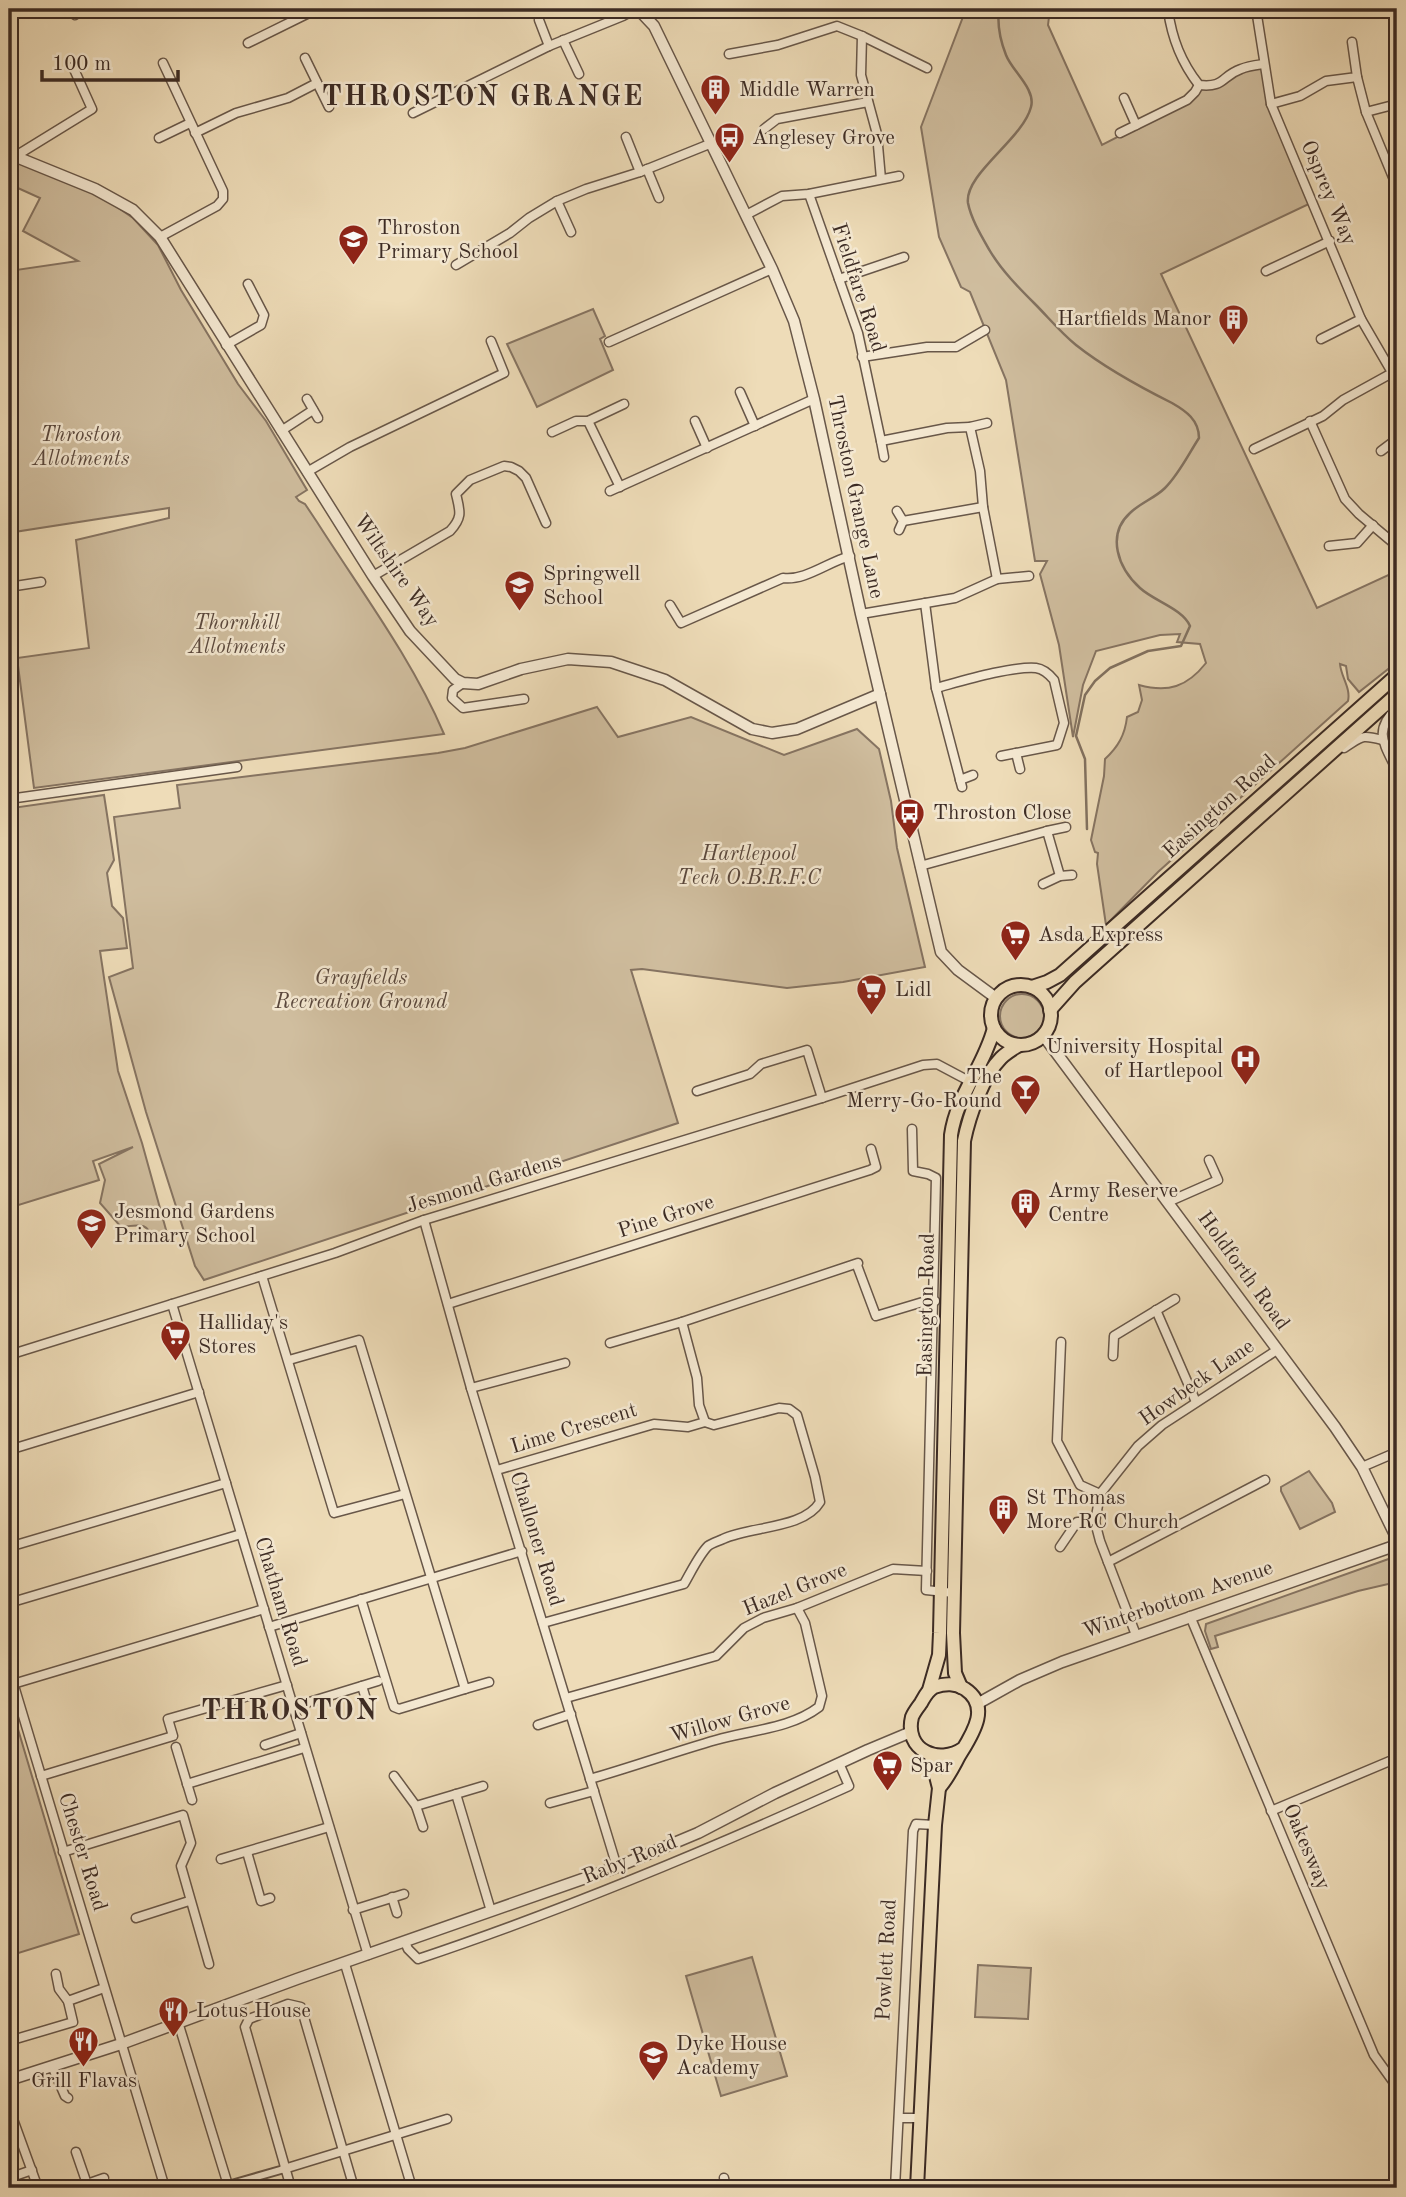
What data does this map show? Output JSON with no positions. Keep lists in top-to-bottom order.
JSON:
{
  "streets": {
    "highway": ["Easington Road", "Powlett Road"],
    "street": [
      "Osprey Way",
      "Fieldfare Road",
      "Throston Grange Lane",
      "Wiltshire Way",
      "Jesmond Gardens",
      "Pine Grove",
      "Holdforth Road",
      "Howbeck Lane",
      "Lime Crescent",
      "Challoner Road",
      "Hazel Grove",
      "Winterbottom Avenue",
      "Chatham Road",
      "Willow Grove",
      "Oakesway",
      "Chester Road",
      "Raby Road"
    ]
  },
  "crossings": [
    ["Throston Grange Lane", "Easington Road"],
    ["Throston Grange Lane", "Holdforth Road"],
    ["Easington Road", "Jesmond Gardens"],
    ["Easington Road", "Holdforth Road"],
    ["Easington Road", "Hazel Grove"],
    ["Easington Road", "Winterbottom Avenue"],
    ["Easington Road", "Raby Road"],
    ["Easington Road", "Powlett Road"],
    ["Jesmond Gardens", "Challoner Road"],
    ["Jesmond Gardens", "Chatham Road"],
    ["Pine Grove", "Challoner Road"],
    ["Holdforth Road", "Howbeck Lane"],
    ["Howbeck Lane", "Winterbottom Avenue"],
    ["Lime Crescent", "Challoner Road"],
    ["Challoner Road", "Hazel Grove"],
    ["Challoner Road", "Willow Grove"],
    ["Challoner Road", "Raby Road"],
    ["Hazel Grove", "Willow Grove"],
    ["Winterbottom Avenue", "Oakesway"],
    ["Winterbottom Avenue", "Raby Road"],
    ["Winterbottom Avenue", "Powlett Road"],
    ["Chatham Road", "Raby Road"],
    ["Chester Road", "Raby Road"],
    ["Raby Road", "Powlett Road"]
  ],
  "districts": ["THROSTON GRANGE", "THROSTON"],
  "parks": [
    "Throston Allotments",
    "Thornhill Allotments",
    "Hartlepool Tech O.B.R.F.C",
    "Grayfields Recreation Ground"
  ],
  "places": {
    "building": [
      "Middle Warren",
      "Hartfields Manor",
      "Army Reserve Centre",
      "St Thomas More RC Church"
    ],
    "bus stop": ["Anglesey Grove", "Throston Close"],
    "school or university": [
      "Throston Primary School",
      "Springwell School",
      "Jesmond Gardens Primary School",
      "Dyke House Academy"
    ],
    "supermarket": [
      "Asda Express",
      "Lidl",
      "Halliday's Stores",
      "Spar"
    ],
    "hospital": ["University Hospital of Hartlepool"],
    "bar": ["The Merry-Go-Round"],
    "restaurant": ["Lotus House", "Grill Flavas"]
  },
  "scale_bar": "100 m"
}
